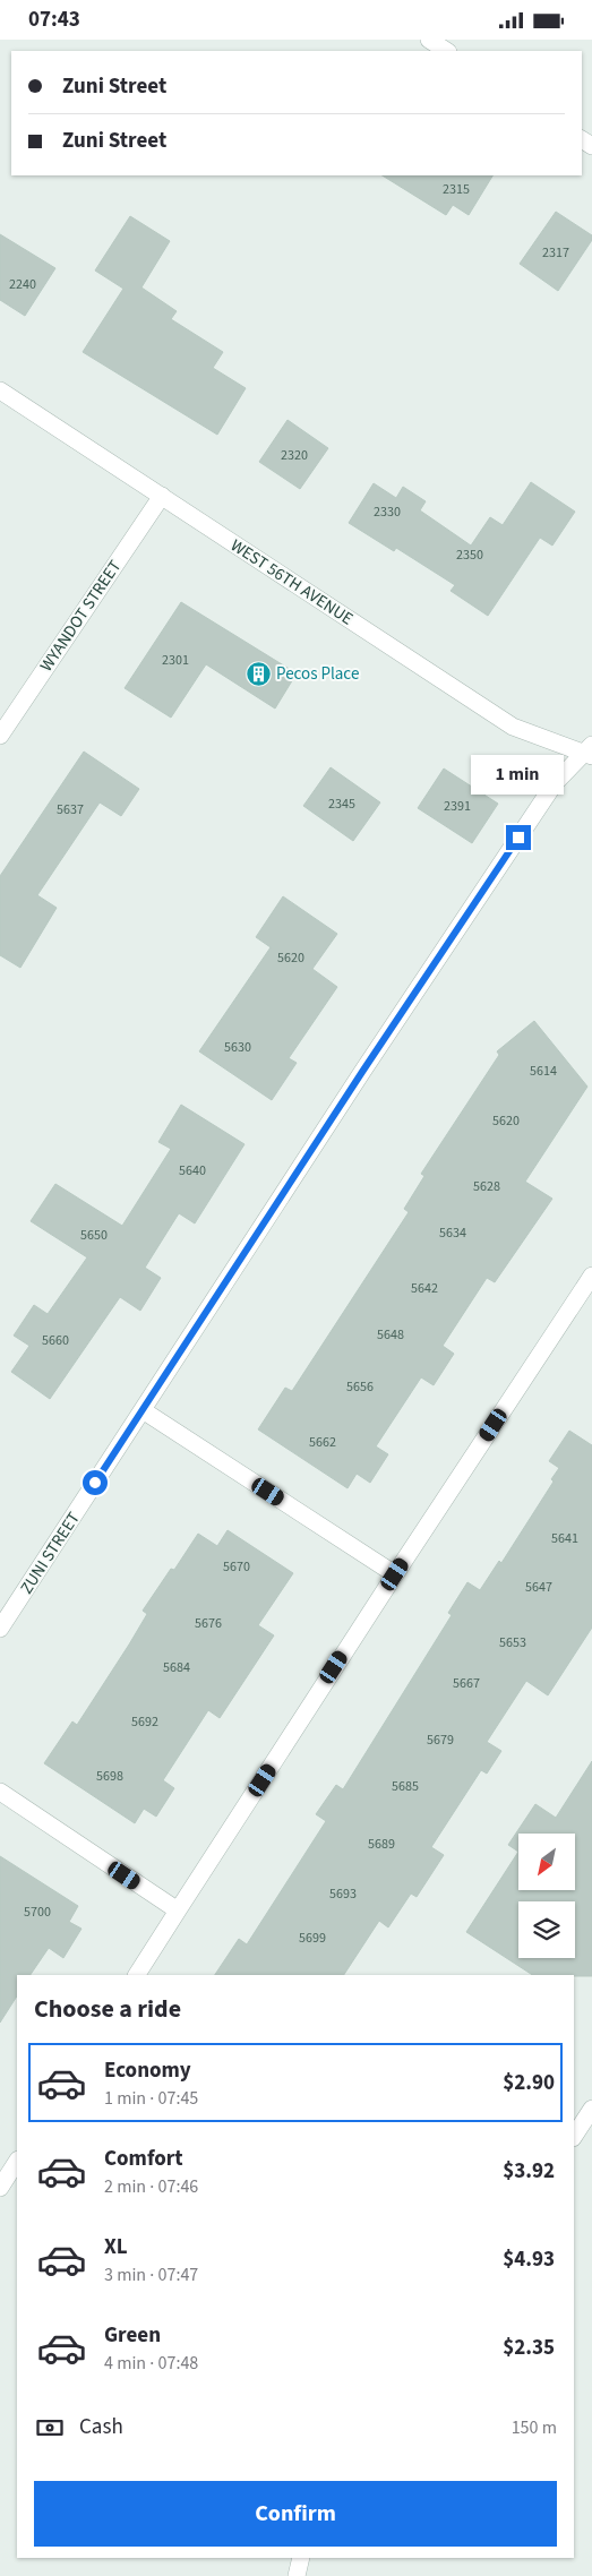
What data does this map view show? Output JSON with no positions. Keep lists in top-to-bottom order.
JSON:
{
  "streets": {
    "street": ["WEST 56TH AVENUE", "WYANDOT STREET", "ZUNI STREET"]
  },
  "crossings": [
    ["WEST 56TH AVENUE", "WYANDOT STREET"],
    ["WEST 56TH AVENUE", "ZUNI STREET"]
  ],
  "places": {
    "building": ["Pecos Place"]
  },
  "house_numbers": [
    "2315",
    "2317",
    "2240",
    "2320",
    "2330",
    "2350",
    "2301",
    "2345",
    "2391",
    "5637",
    "5620",
    "5630",
    "5614",
    "5620",
    "5640",
    "5628",
    "5634",
    "5650",
    "5642",
    "5648",
    "5660",
    "5656",
    "5662",
    "5641",
    "5670",
    "5647",
    "5676",
    "5653",
    "5684",
    "5667",
    "5692",
    "5679",
    "5698",
    "5685",
    "5689",
    "5693",
    "5700",
    "5699"
  ],
  "north": "bottom left",
  "page": {
    "status": "07:43",
    "banner": ["Zuni Street", "Zuni Street"],
    "bubble": "1 min",
    "heading": "Choose a ride",
    "list": [
      {
        "name": "Economy",
        "note": "1 min · 07:45",
        "value": "$2.90"
      },
      {
        "name": "Comfort",
        "note": "2 min · 07:46",
        "value": "$3.92"
      },
      {
        "name": "XL",
        "note": "3 min · 07:47",
        "value": "$4.93"
      },
      {
        "name": "Green",
        "note": "4 min · 07:48",
        "value": "$2.35"
      }
    ],
    "pay": ["Cash", "150 m"],
    "buttons": "Confirm"
  }
}
